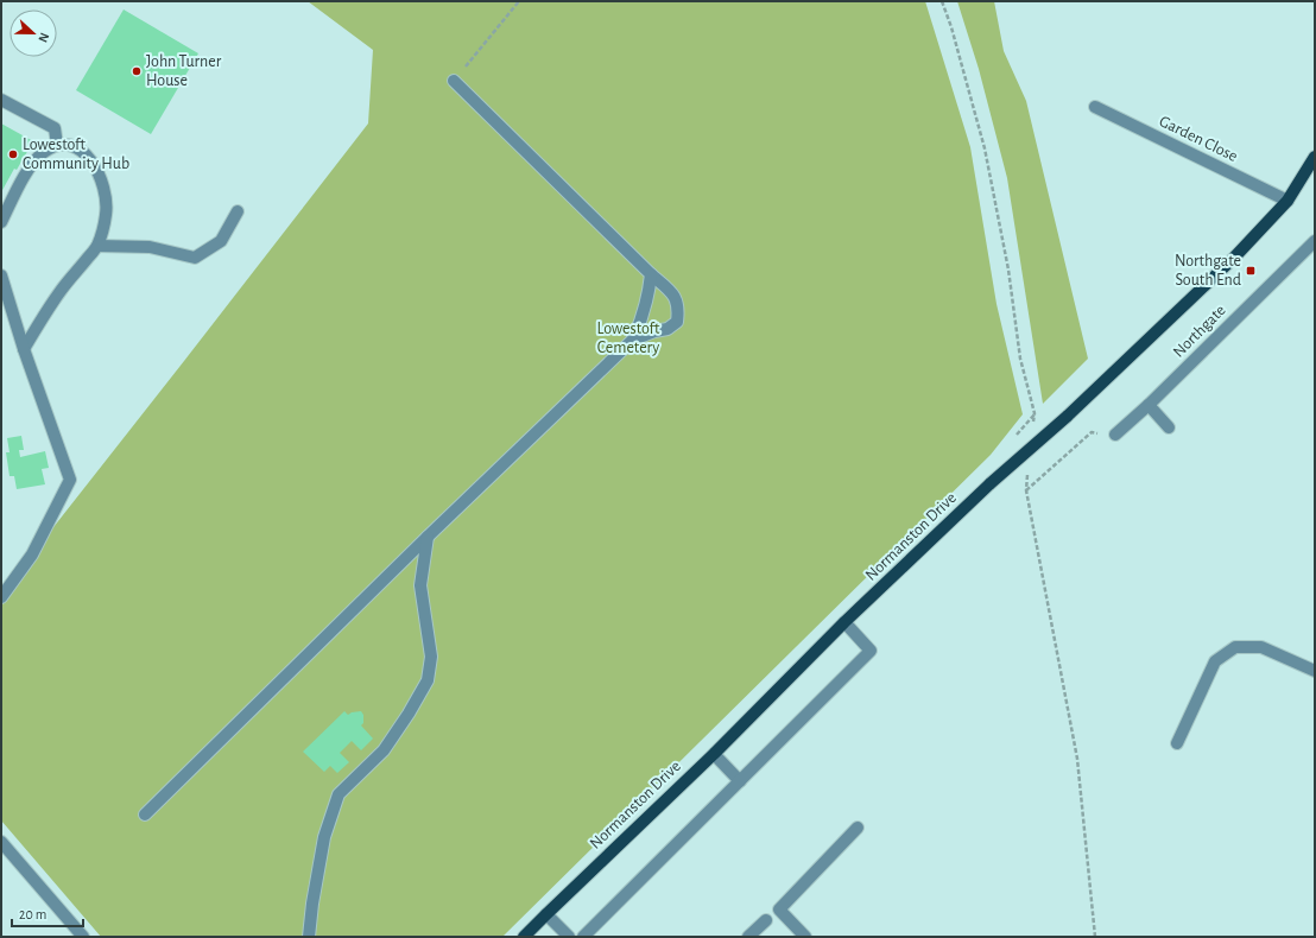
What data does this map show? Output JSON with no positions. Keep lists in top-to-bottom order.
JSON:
{
  "streets": {
    "main road": ["Normanston Drive"],
    "street": ["Garden Close", "Northgate"]
  },
  "crossings": [
    ["Garden Close", "Normanston Drive"]
  ],
  "parks": ["Lowestoft Cemetery"],
  "places": {
    "other": ["John Turner House", "Lowestoft Community Hub"],
    "transit": ["Northgate South End"]
  },
  "scale_bar": "20 m",
  "north": "right"
}
